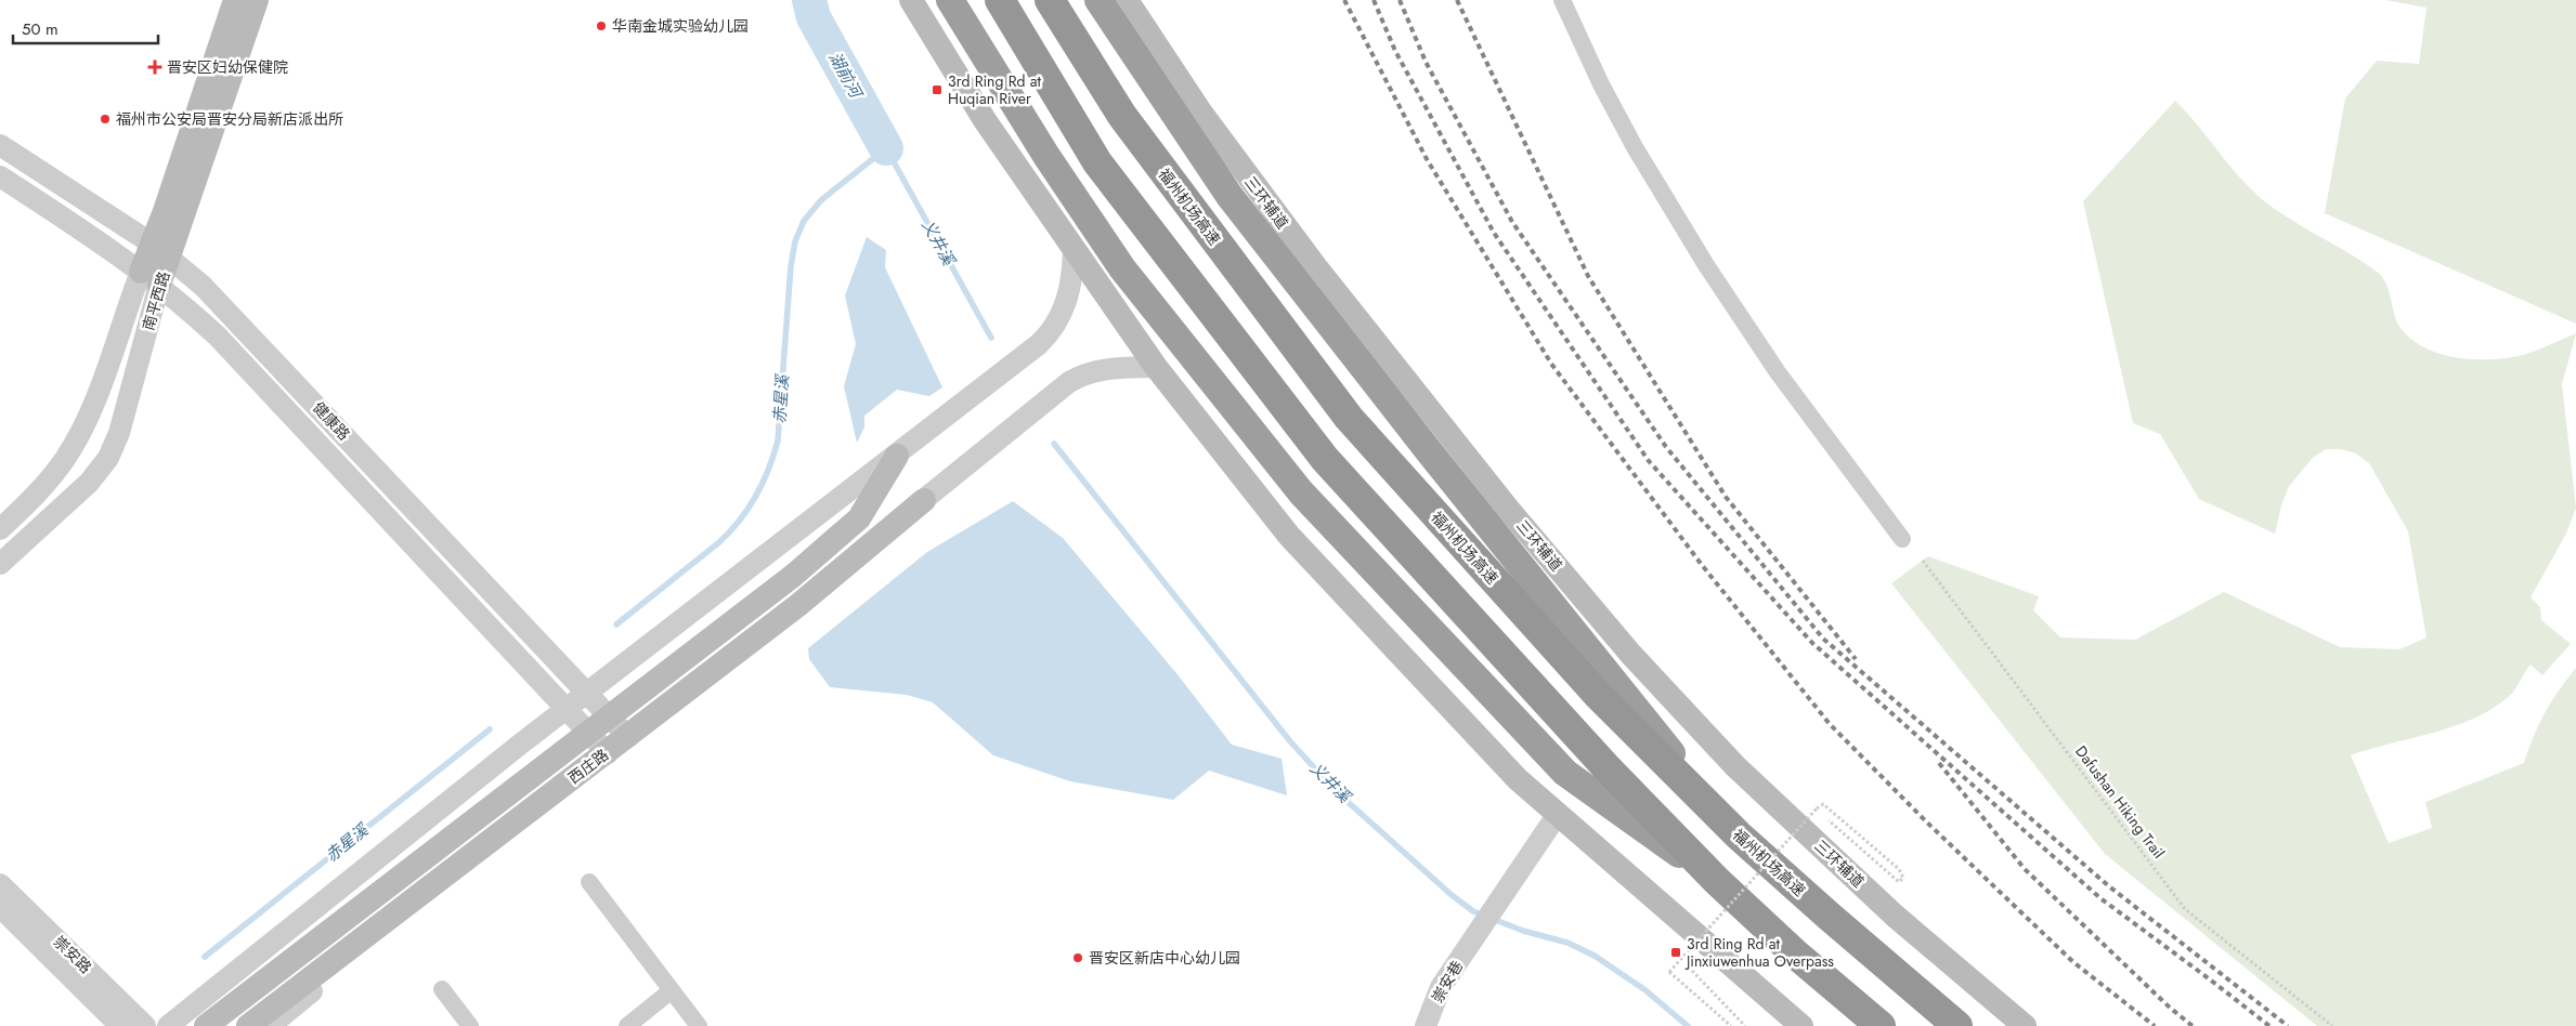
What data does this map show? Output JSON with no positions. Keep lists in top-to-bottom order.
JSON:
{
  "streets": {
    "highway": ["福州机场高速"],
    "main road": ["三环辅道", "南平西路", "西庄路"],
    "street": ["健康路", "崇安路", "崇安巷"],
    "path": ["Dafushan Hiking Trail"]
  },
  "crossings": [
    ["南平西路", "健康路"]
  ],
  "water": ["湖前河", "义井溪", "赤星溪"],
  "places": {
    "other": ["华南金城实验幼儿园", "福州市公安局晋安分局新店派出所", "晋安区新店中心幼儿园"],
    "health": ["晋安区妇幼保健院"],
    "transit": ["3rd Ring Rd at Huqian River", "3rd Ring Rd at Jinxiuwenhua Overpass"]
  },
  "scale_bar": "50 m"
}
